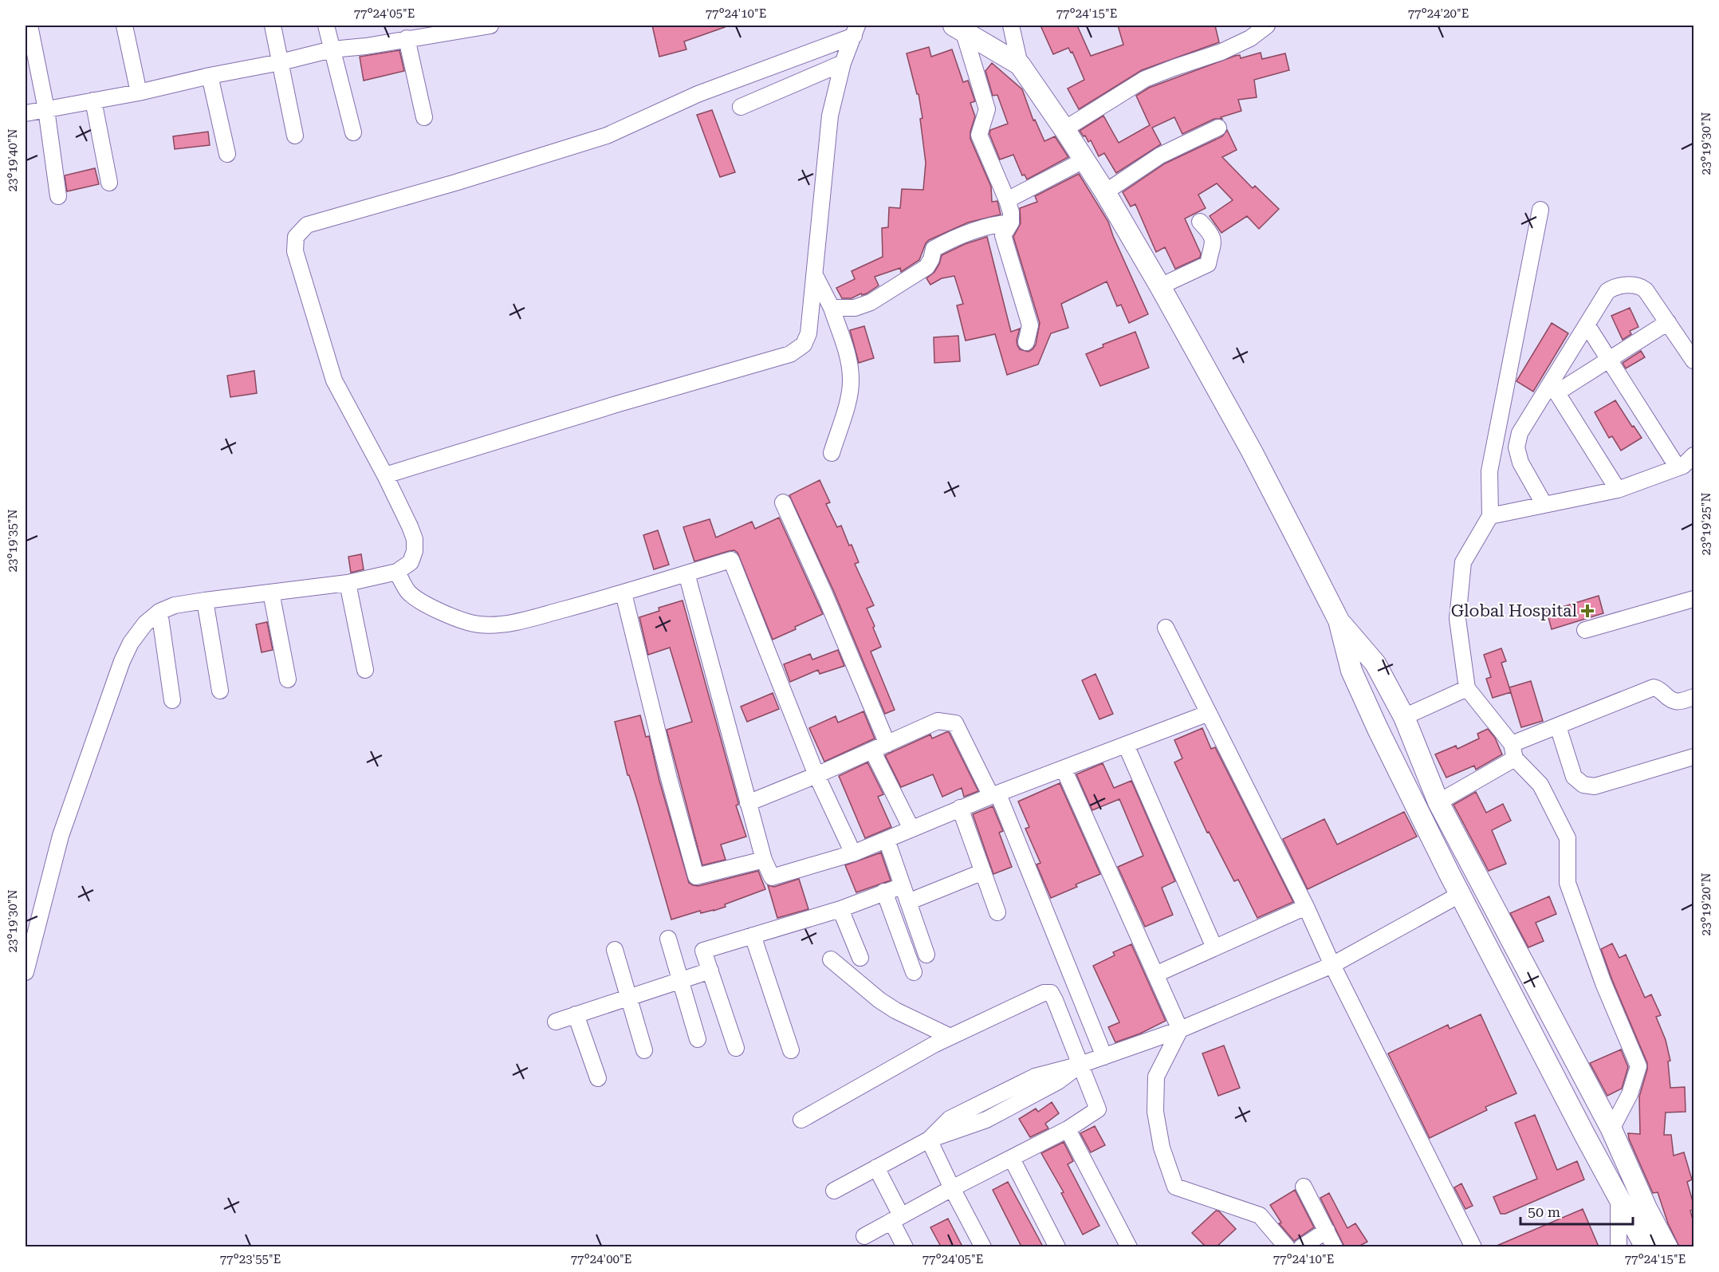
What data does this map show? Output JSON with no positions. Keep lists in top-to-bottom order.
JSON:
{
  "places": {
    "health": ["Global Hospital"]
  },
  "scale_bar": "50 m",
  "coordinates": [
    "77°24'05\"E",
    "77°24'10\"E",
    "77°24'15\"E",
    "77°24'20\"E",
    "23°19'30\"N",
    "23°19'40\"N",
    "23°19'25\"N",
    "23°19'35\"N",
    "23°19'20\"N",
    "77°23'55\"E",
    "77°24'00\"E"
  ]
}
